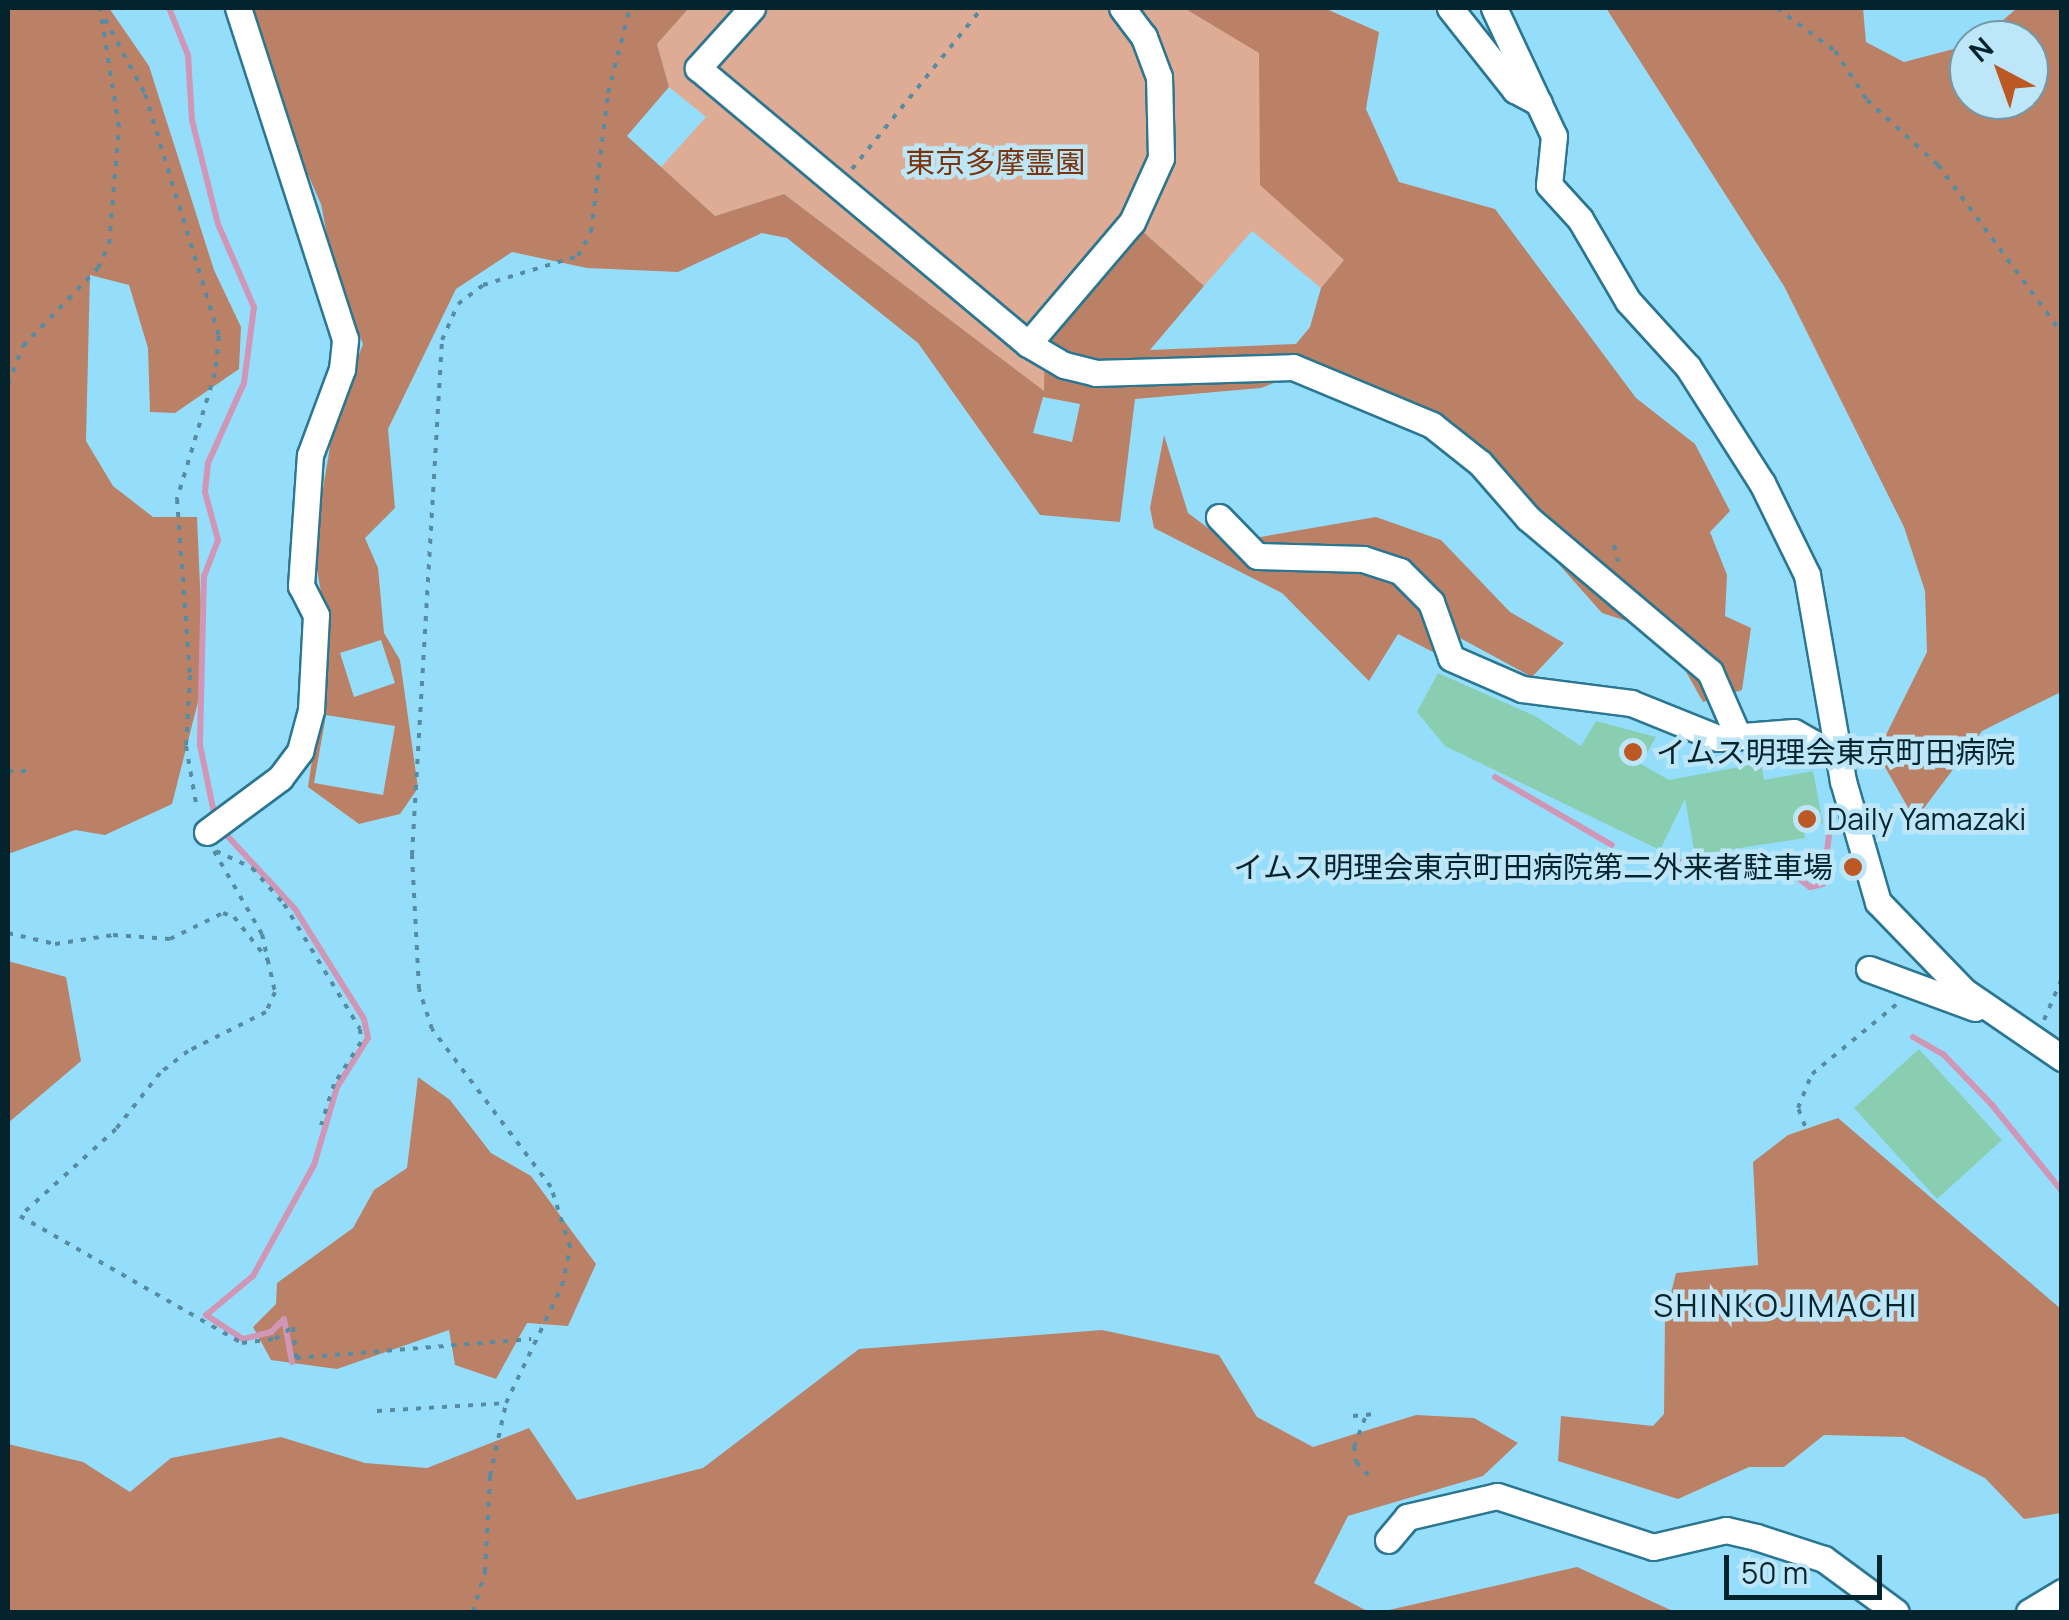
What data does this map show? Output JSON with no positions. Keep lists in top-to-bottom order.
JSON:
{
  "districts": ["SHINKOJIMACHI"],
  "parks": ["東京多摩霊園"],
  "places": ["イムス明理会東京町田病院", "Daily Yamazaki", "イムス明理会東京町田病院第二外来者駐車場"],
  "scale_bar": "50 m",
  "north": "top left"
}
